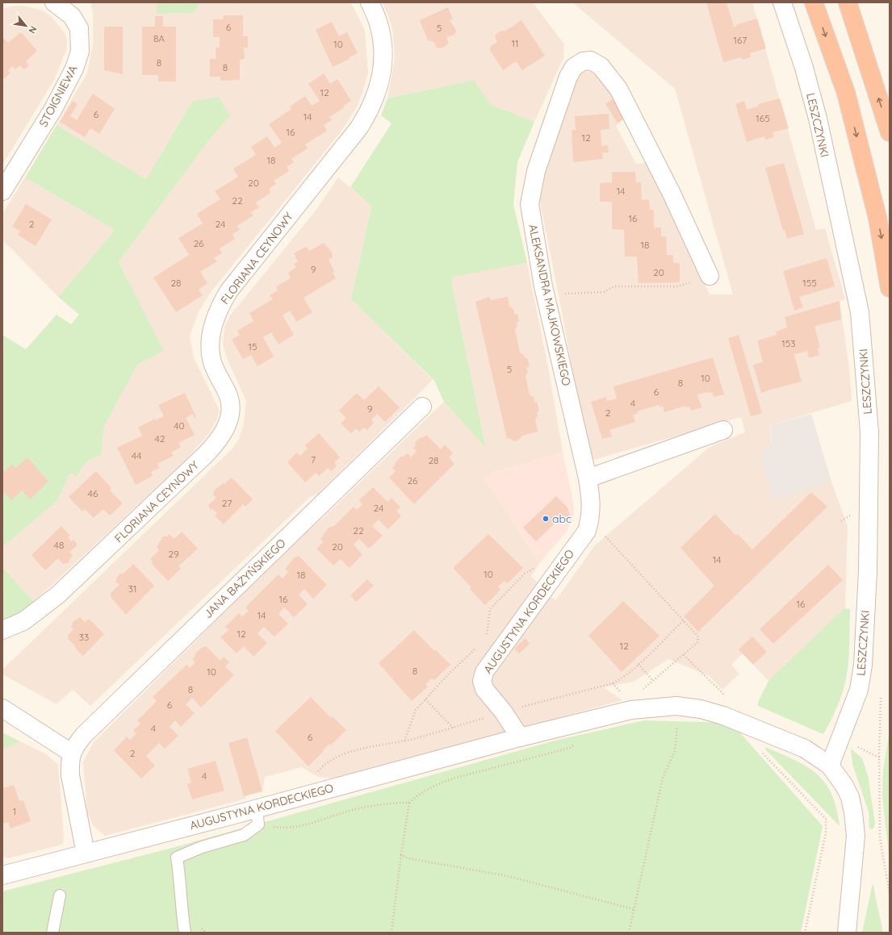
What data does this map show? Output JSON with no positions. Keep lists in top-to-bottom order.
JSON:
{
  "streets": {
    "street": [
      "STOIGNIEWA",
      "LESZCZYNKI",
      "FLORIANA CEYNOWY",
      "ALEKSANDRA MAJKOWSKIEGO",
      "JANA BAŻYŃSKIEGO",
      "AUGUSTYNA KORDECKIEGO"
    ]
  },
  "crossings": [
    ["LESZCZYNKI", "AUGUSTYNA KORDECKIEGO"],
    ["ALEKSANDRA MAJKOWSKIEGO", "AUGUSTYNA KORDECKIEGO"]
  ],
  "places": ["abc"],
  "house_numbers": [
    "6",
    "5",
    "8A",
    "167",
    "11",
    "10",
    "8",
    "8",
    "12",
    "6",
    "14",
    "165",
    "16",
    "12",
    "18",
    "20",
    "14",
    "22",
    "16",
    "2",
    "24",
    "26",
    "18",
    "9",
    "20",
    "28",
    "155",
    "153",
    "15",
    "5",
    "10",
    "8",
    "6",
    "4",
    "9",
    "2",
    "40",
    "42",
    "44",
    "7",
    "28",
    "26",
    "46",
    "27",
    "24",
    "22",
    "48",
    "20",
    "29",
    "14",
    "10",
    "18",
    "31",
    "16",
    "16",
    "14",
    "12",
    "33",
    "12",
    "8",
    "10",
    "8",
    "6",
    "4",
    "6",
    "2",
    "4",
    "1"
  ],
  "north": "bottom right"
}
